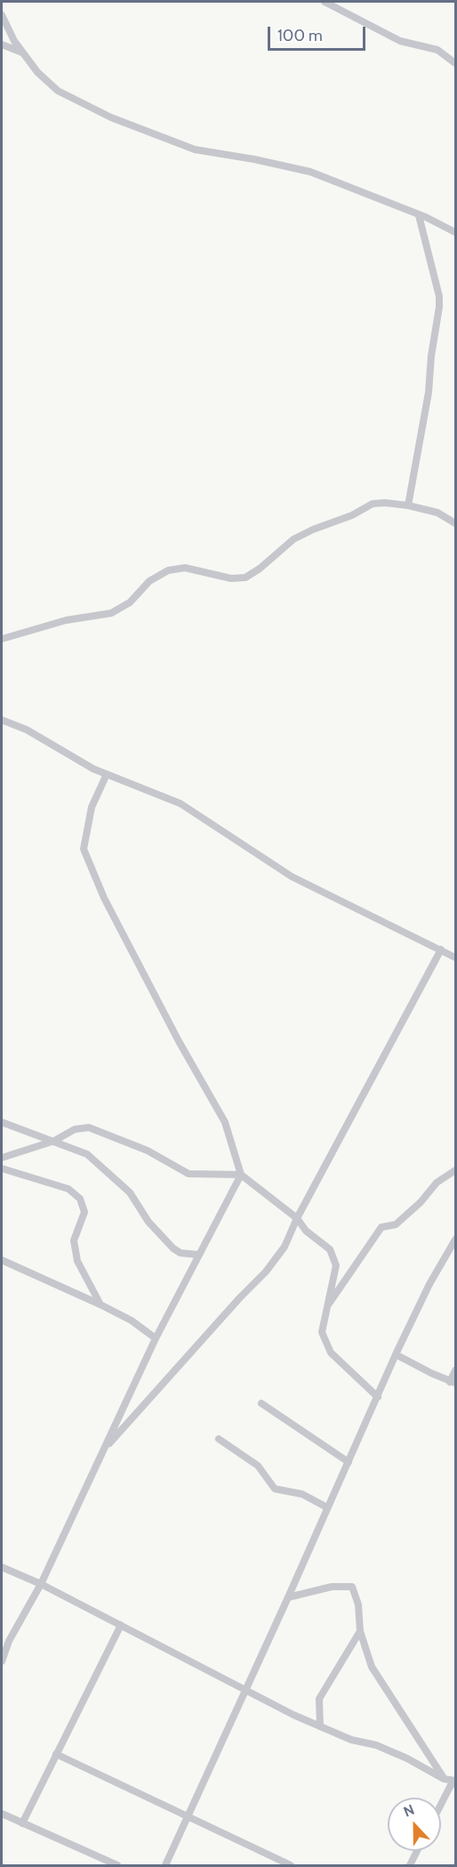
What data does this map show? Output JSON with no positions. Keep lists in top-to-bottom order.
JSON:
{
  "scale_bar": "100 m",
  "north": "top"
}
